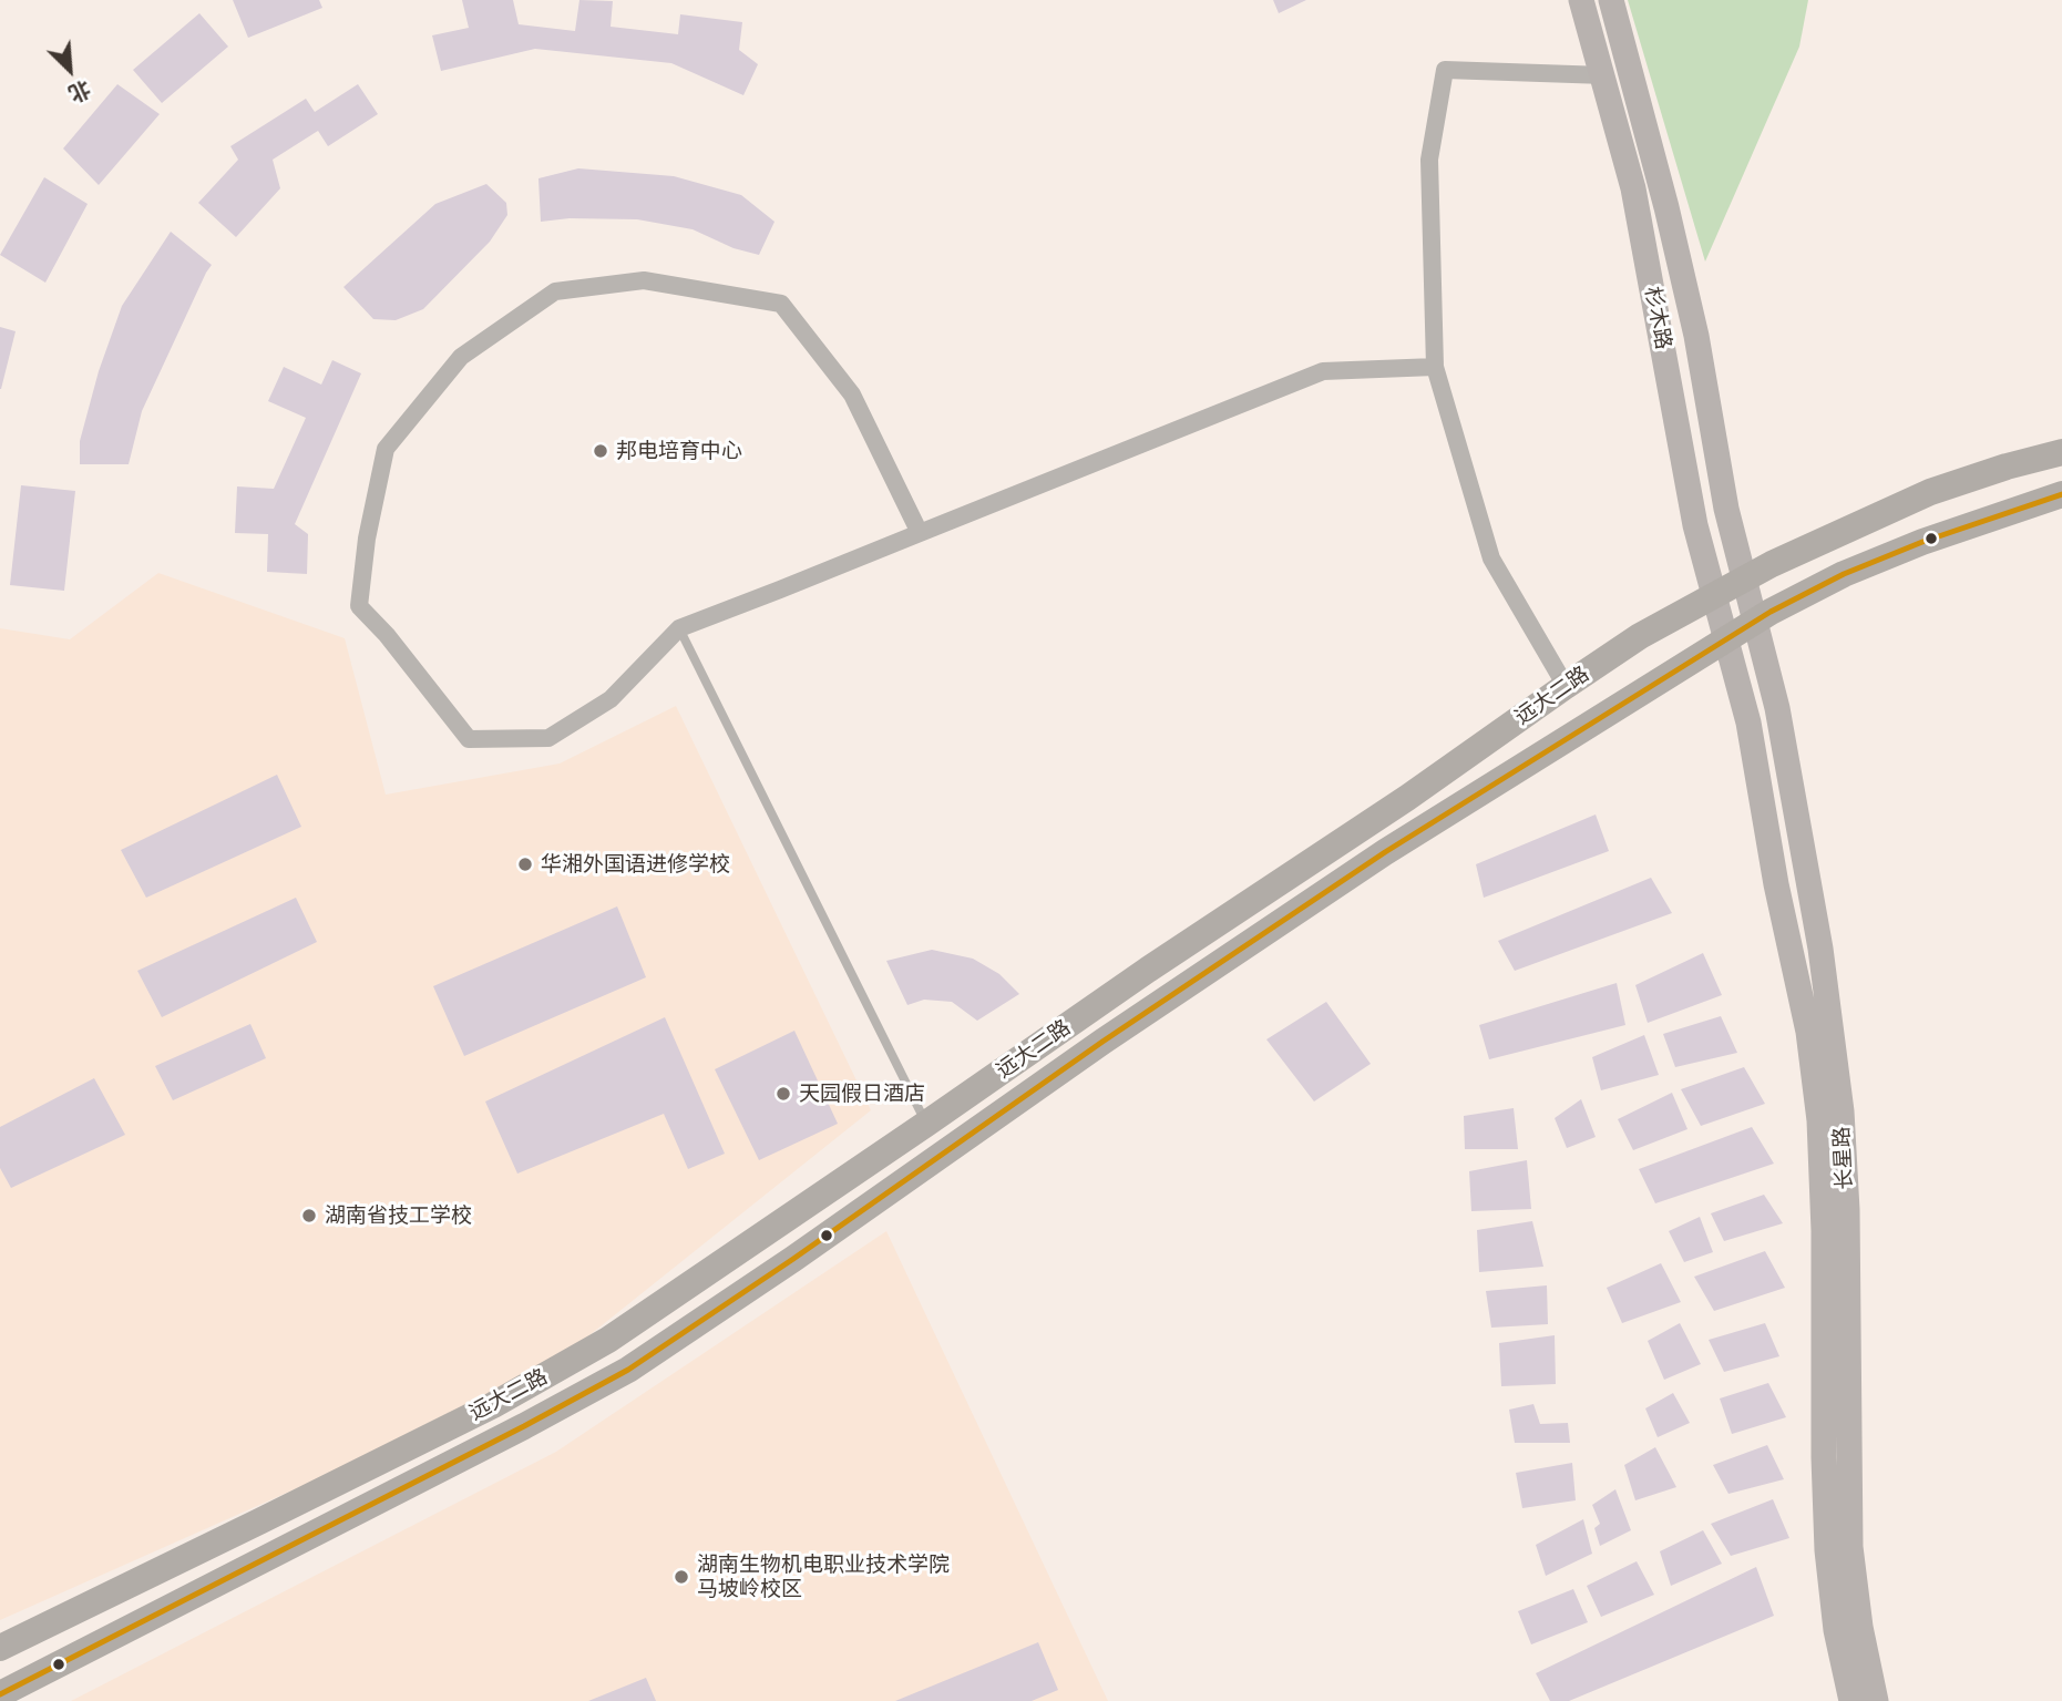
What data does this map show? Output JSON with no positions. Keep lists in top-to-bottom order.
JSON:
{
  "streets": {
    "main road": ["杉木路", "远大二路", "长星路"]
  },
  "crossings": [
    ["杉木路", "远大二路"],
    ["杉木路", "长星路"],
    ["远大二路", "长星路"]
  ],
  "places": [
    "邦电培育中心",
    "华湘外国语进修学校",
    "天园假日酒店",
    "湖南省技工学校",
    "湖南生物机电职业技术学院 马坡岭校区"
  ],
  "north": "bottom right"
}
